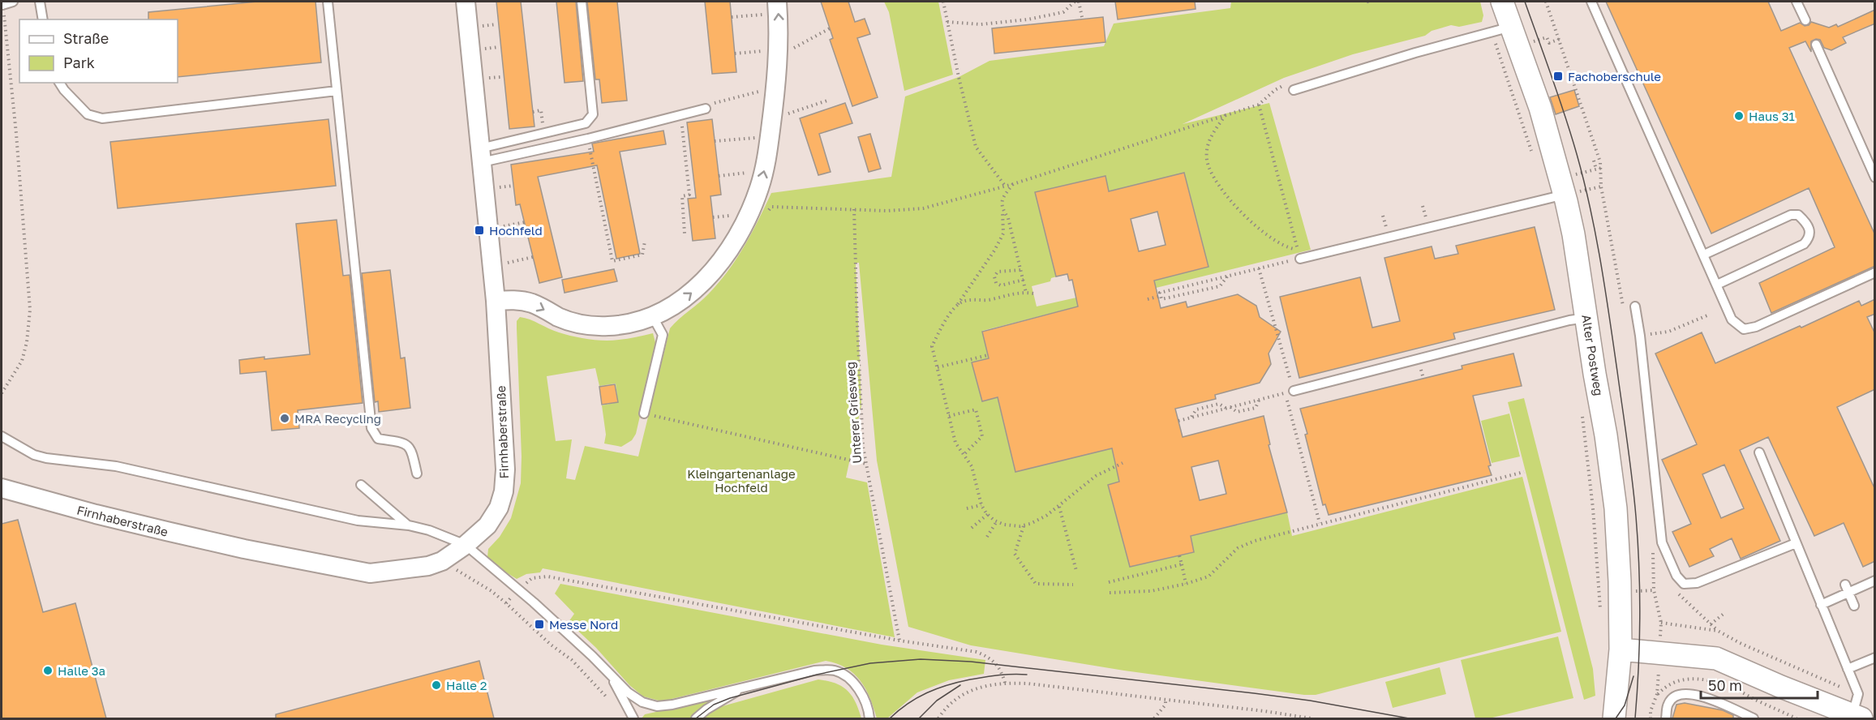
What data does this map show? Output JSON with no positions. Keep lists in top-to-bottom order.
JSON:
{
  "streets": {
    "street": ["Alter Postweg", "Firnhaberstraße"],
    "path": ["Unterer Griesweg"]
  },
  "parks": ["Kleingartenanlage Hochfeld"],
  "places": {
    "transit": ["Fachoberschule", "Hochfeld", "Messe Nord"],
    "other": [
      "Haus 31",
      "MRA Recycling",
      "Halle 3a",
      "Halle 2"
    ]
  },
  "legend": ["Straße", "Park"],
  "scale_bar": "50 m"
}
